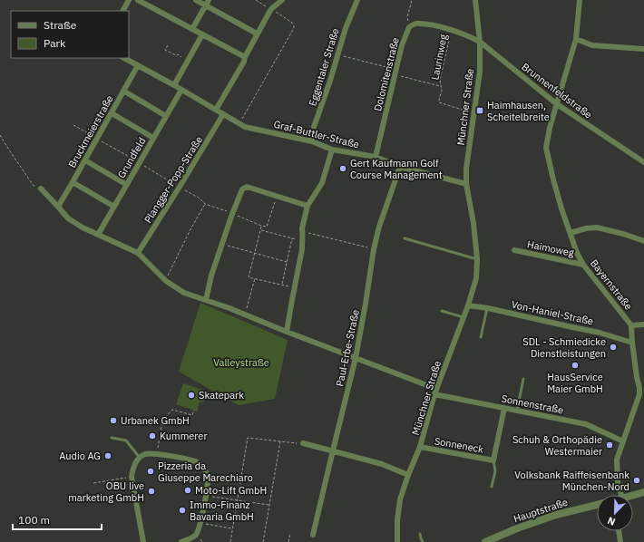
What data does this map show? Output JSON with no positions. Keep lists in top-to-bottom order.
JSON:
{
  "streets": {
    "street": [
      "Eggentaler Straße",
      "Dolomitenstraße",
      "Brunnenfeldstraße",
      "Münchner Straße",
      "Bruckmeierstraße",
      "Graf-Buttler-Straße",
      "Grundfeld",
      "Plangger-Popp-Straße",
      "Haimoweg",
      "Bayernstraße",
      "Von-Haniel-Straße",
      "Paul-Erbe-Straße",
      "Sonnenstraße",
      "Sonneneck",
      "Hauptstraße"
    ],
    "path": ["Laurinweg"]
  },
  "crossings": [
    ["Laurinweg", "Dolomitenstraße"],
    ["Laurinweg", "Münchner Straße"],
    ["Eggentaler Straße", "Graf-Buttler-Straße"],
    ["Dolomitenstraße", "Brunnenfeldstraße"],
    ["Dolomitenstraße", "Münchner Straße"],
    ["Dolomitenstraße", "Graf-Buttler-Straße"],
    ["Brunnenfeldstraße", "Münchner Straße"],
    ["Brunnenfeldstraße", "Bayernstraße"],
    ["Münchner Straße", "Graf-Buttler-Straße"],
    ["Münchner Straße", "Von-Haniel-Straße"],
    ["Münchner Straße", "Sonnenstraße"],
    ["Münchner Straße", "Sonneneck"],
    ["Bruckmeierstraße", "Graf-Buttler-Straße"],
    ["Graf-Buttler-Straße", "Grundfeld"],
    ["Graf-Buttler-Straße", "Plangger-Popp-Straße"],
    ["Graf-Buttler-Straße", "Paul-Erbe-Straße"],
    ["Haimoweg", "Bayernstraße"],
    ["Bayernstraße", "Von-Haniel-Straße"],
    ["Bayernstraße", "Sonnenstraße"],
    ["Sonnenstraße", "Sonneneck"]
  ],
  "parks": ["Valleystraße"],
  "places": {
    "transit": ["Haimhausen, Scheitelbreite"],
    "other": [
      "Gert Kaufmann Golf Course Management",
      "SDL - Schmiedicke Dienstleistungen",
      "HausService Maier GmbH",
      "Skatepark",
      "Urbanek GmbH",
      "Kummerer",
      "Schuh & Orthopädie Westermaier",
      "Audio AG",
      "Pizzeria da Giuseppe Marechiaro",
      "Volksbank Raiffeisenbank München-Nord",
      "Moto-Lift GmbH",
      "OBU live marketing GmbH",
      "Immo-Finanz Bavaria GmbH"
    ]
  },
  "legend": ["Straße", "Park"],
  "scale_bar": "100 m",
  "north": "bottom left"
}
